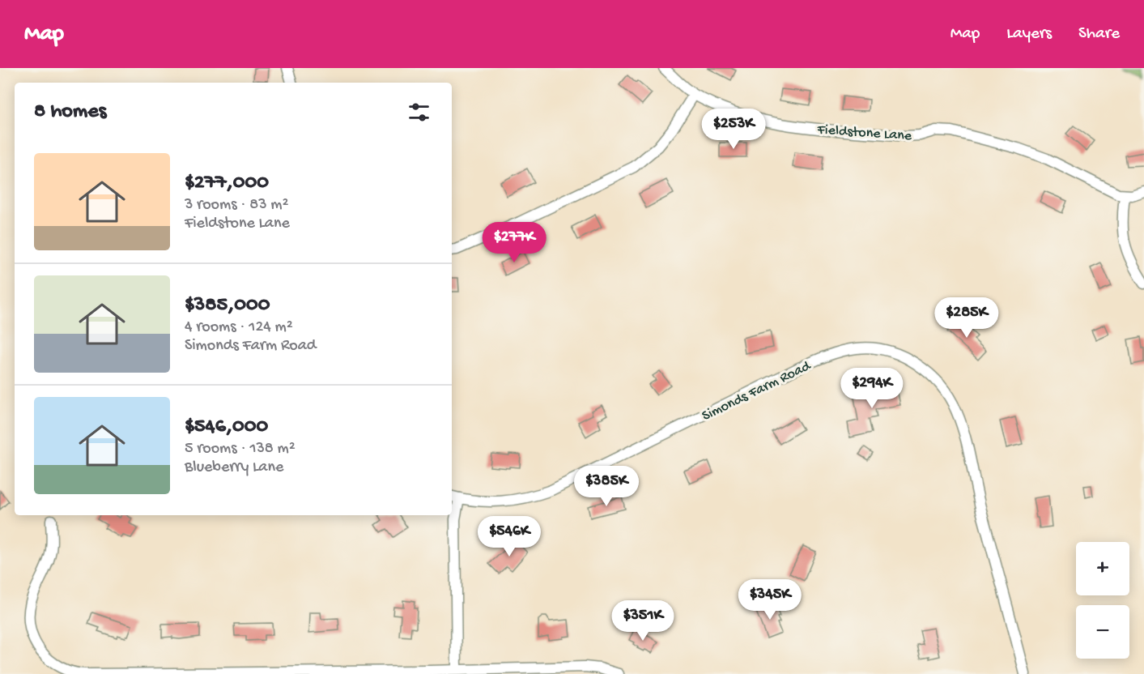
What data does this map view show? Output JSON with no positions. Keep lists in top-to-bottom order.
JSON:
{
  "streets": {
    "street": ["Fieldstone Lane", "Simonds Farm Road"]
  },
  "page": {
    "header": "Map",
    "nav": ["Map", "Layers", "Share"],
    "heading": "8 homes",
    "price": [
      "$253K",
      "$277K",
      "$285K",
      "$294K",
      "$385K",
      "$546K",
      "$345K",
      "$351K"
    ],
    "list": [
      {
        "name": "$277,000",
        "note": "3 rooms · 83 m² · Fieldstone Lane"
      },
      {
        "name": "$385,000",
        "note": "4 rooms · 124 m² · Simonds Farm Road"
      },
      {
        "name": "$546,000",
        "note": "5 rooms · 138 m² · Blueberry Lane"
      }
    ],
    "map_buttons": ["+", "−"]
  }
}
